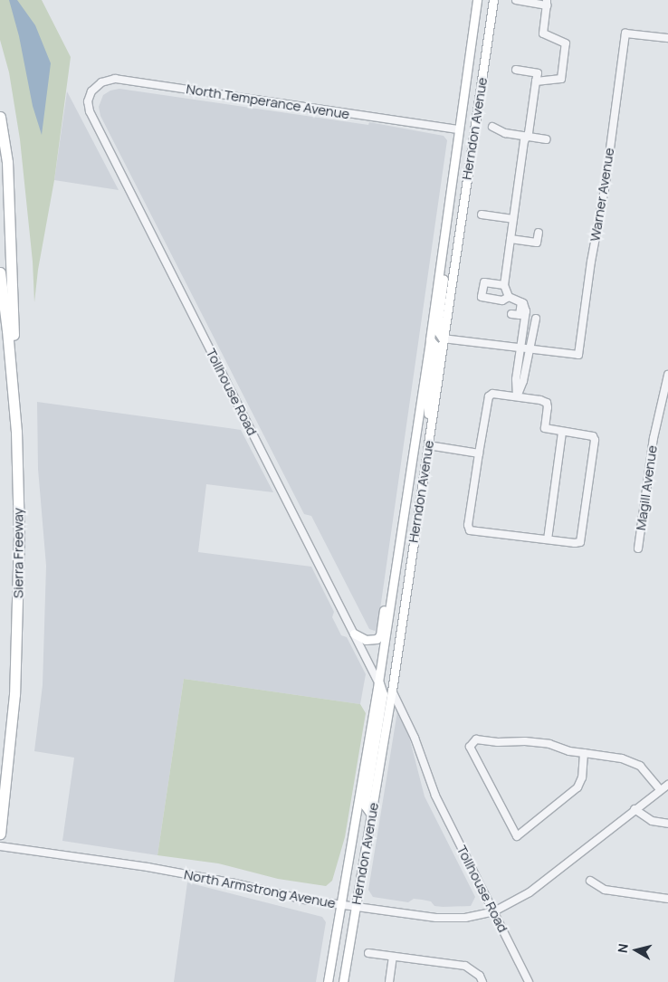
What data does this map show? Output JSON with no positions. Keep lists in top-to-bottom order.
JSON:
{
  "streets": {
    "highway": ["Sierra Freeway"],
    "main road": ["Herndon Avenue"],
    "street": [
      "North Temperance Avenue",
      "Warner Avenue",
      "Tollhouse Road",
      "Magill Avenue",
      "North Armstrong Avenue"
    ]
  },
  "crossings": [
    ["North Temperance Avenue", "Herndon Avenue"],
    ["North Temperance Avenue", "Tollhouse Road"],
    ["Herndon Avenue", "Tollhouse Road"],
    ["Herndon Avenue", "North Armstrong Avenue"],
    ["Tollhouse Road", "North Armstrong Avenue"]
  ],
  "north": "left"
}
